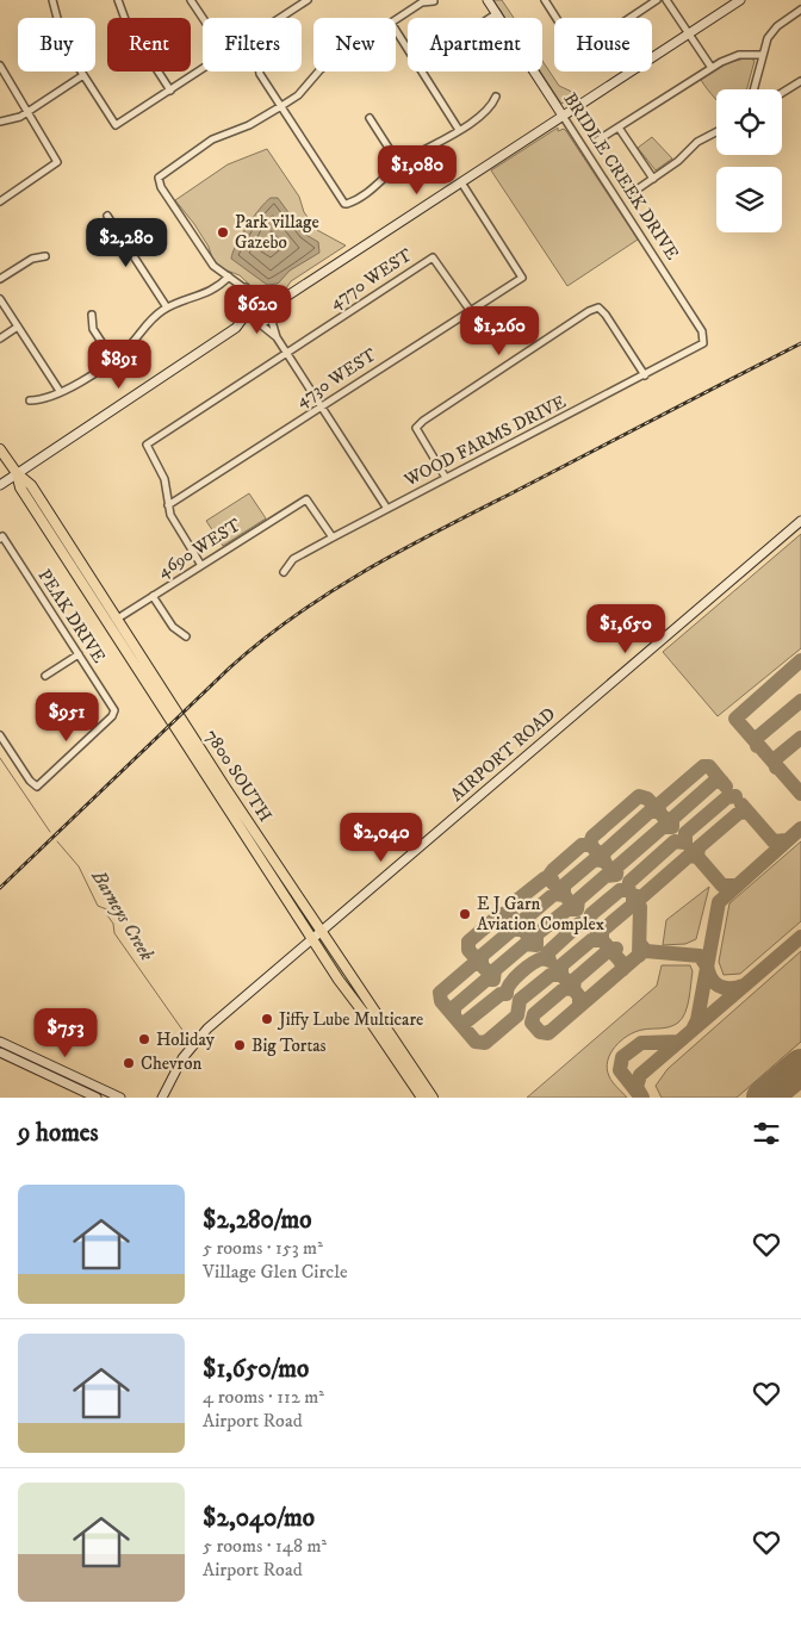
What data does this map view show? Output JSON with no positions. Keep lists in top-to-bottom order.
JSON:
{
  "streets": {
    "main road": ["BRIDLE CREEK DRIVE", "AIRPORT ROAD", "7800 SOUTH"],
    "street": [
      "4770 WEST",
      "4730 WEST",
      "WOOD FARMS DRIVE",
      "4690 WEST",
      "PEAK DRIVE"
    ]
  },
  "crossings": [
    ["BRIDLE CREEK DRIVE", "WOOD FARMS DRIVE"],
    ["4770 WEST", "4730 WEST"],
    ["WOOD FARMS DRIVE", "4690 WEST"],
    ["4690 WEST", "7800 SOUTH"],
    ["AIRPORT ROAD", "7800 SOUTH"]
  ],
  "water": ["Barneys Creek"],
  "places": [
    "Park village Gazebo",
    "E J Garn Aviation Complex",
    "Jiffy Lube Multicare",
    "Holiday",
    "Big Tortas",
    "Chevron"
  ],
  "page": {
    "chip": [
      "Buy",
      "Rent",
      "Filters",
      "New",
      "Apartment",
      "House"
    ],
    "price": [
      "$1,080",
      "$2,280",
      "$620",
      "$1,260",
      "$891",
      "$1,650",
      "$951",
      "$2,040",
      "$753"
    ],
    "heading": "9 homes",
    "list": [
      {
        "name": "$2,280/mo",
        "note": "5 rooms · 153 m² · Village Glen Circle"
      },
      {
        "name": "$1,650/mo",
        "note": "4 rooms · 112 m² · Airport Road"
      },
      {
        "name": "$2,040/mo",
        "note": "5 rooms · 148 m² · Airport Road"
      }
    ]
  }
}
